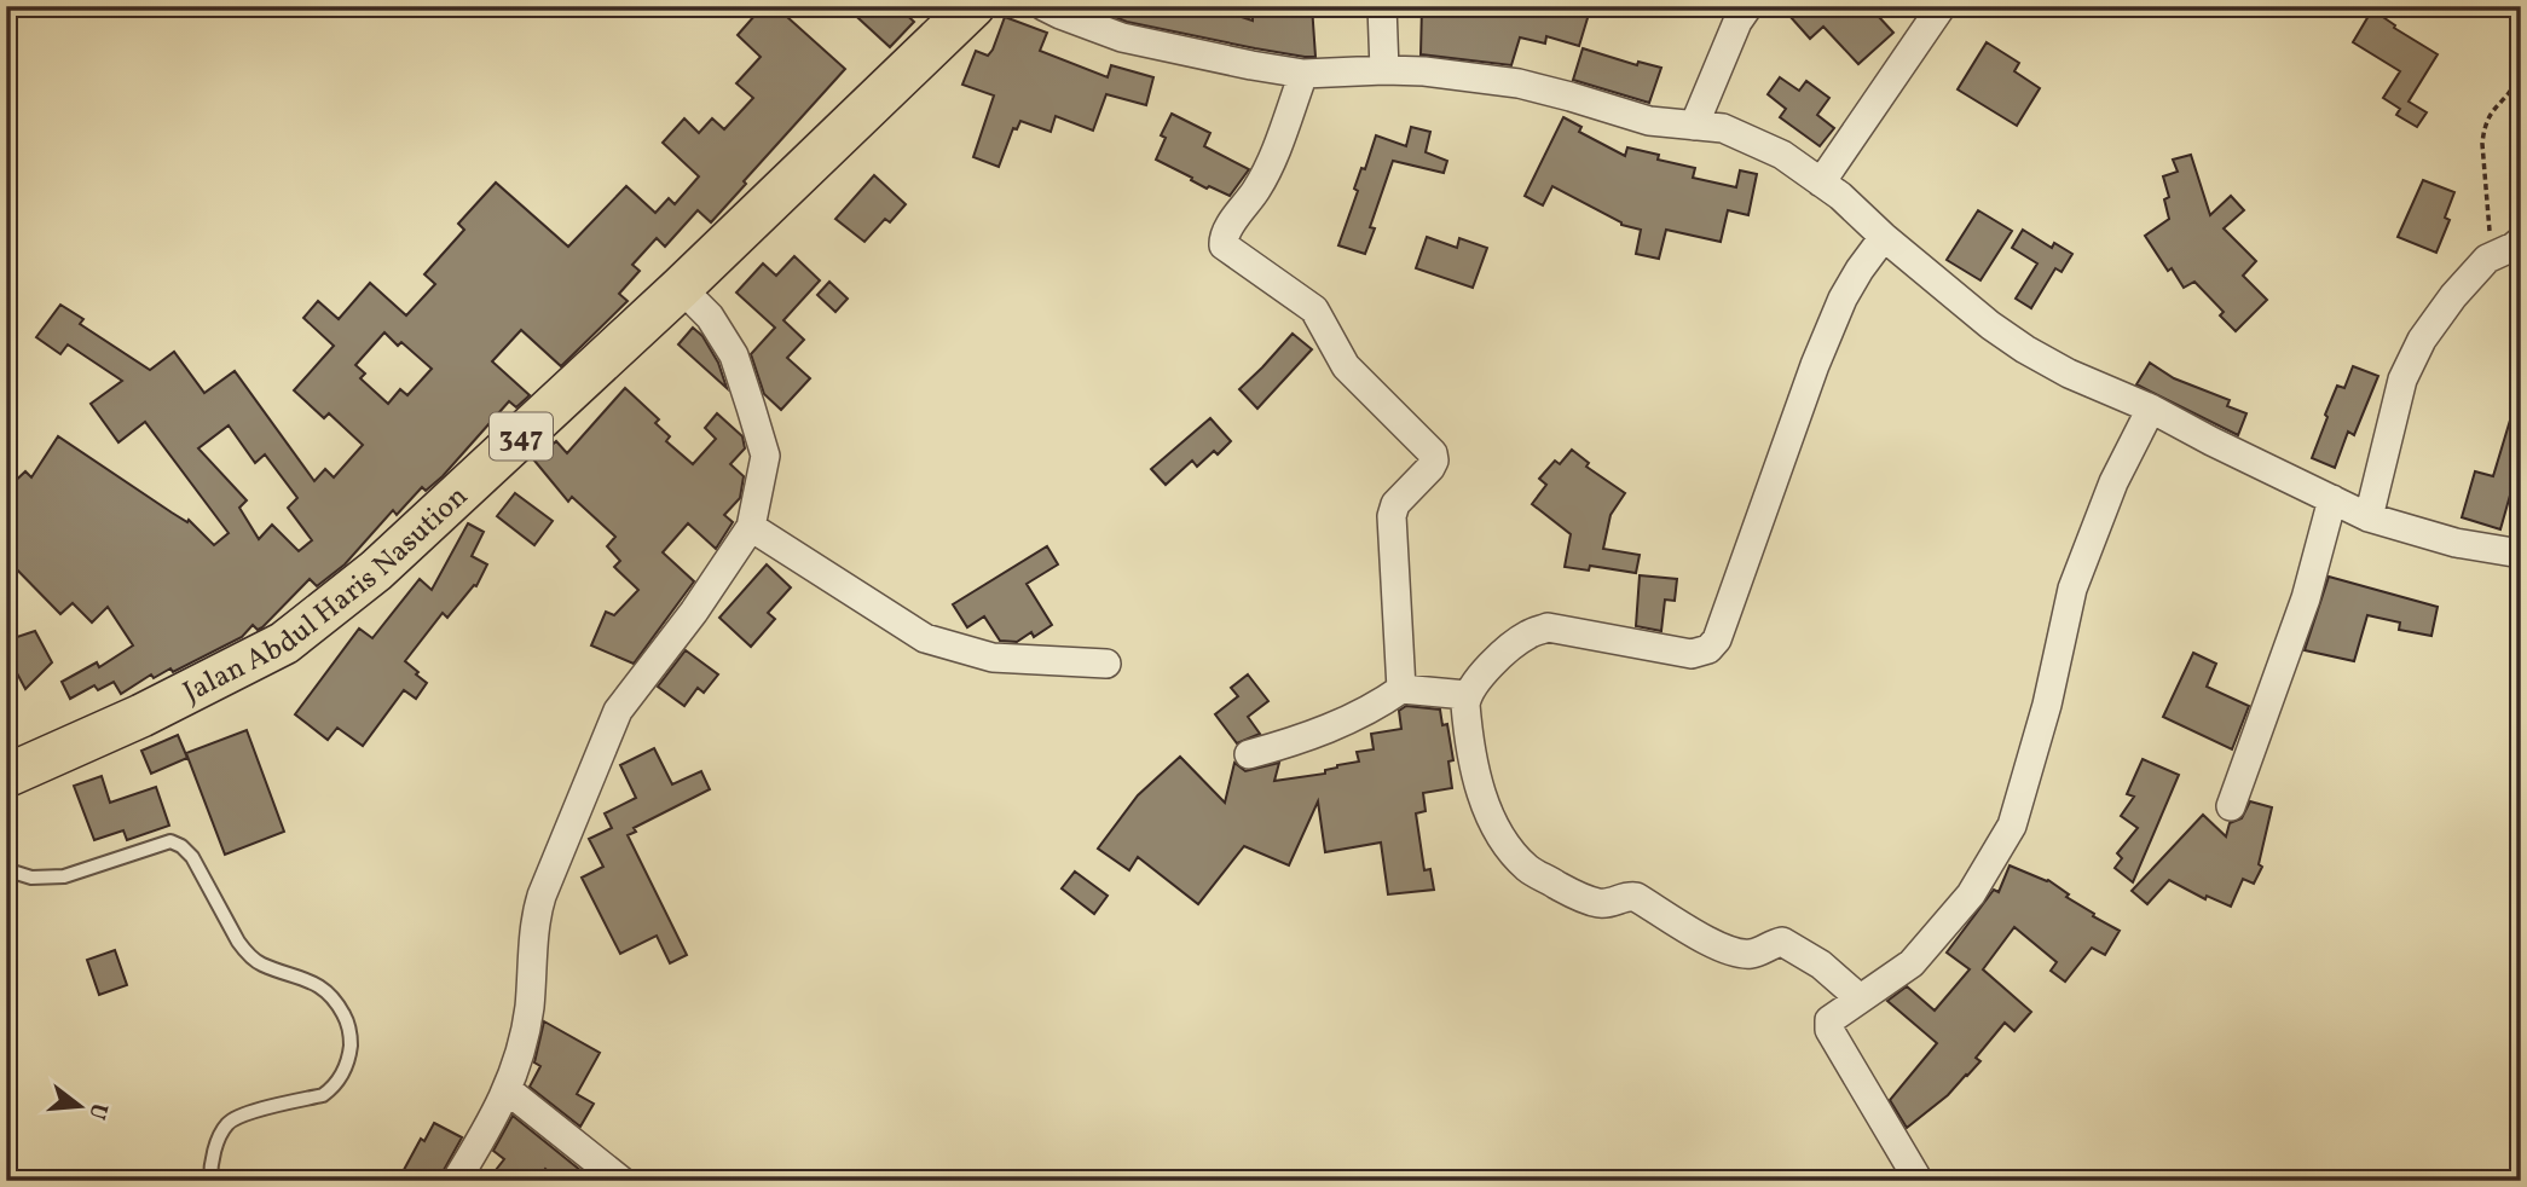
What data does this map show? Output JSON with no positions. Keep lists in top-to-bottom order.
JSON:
{
  "streets": {
    "main road": ["347", "Jalan Abdul Haris Nasution"]
  },
  "north": "right"
}
